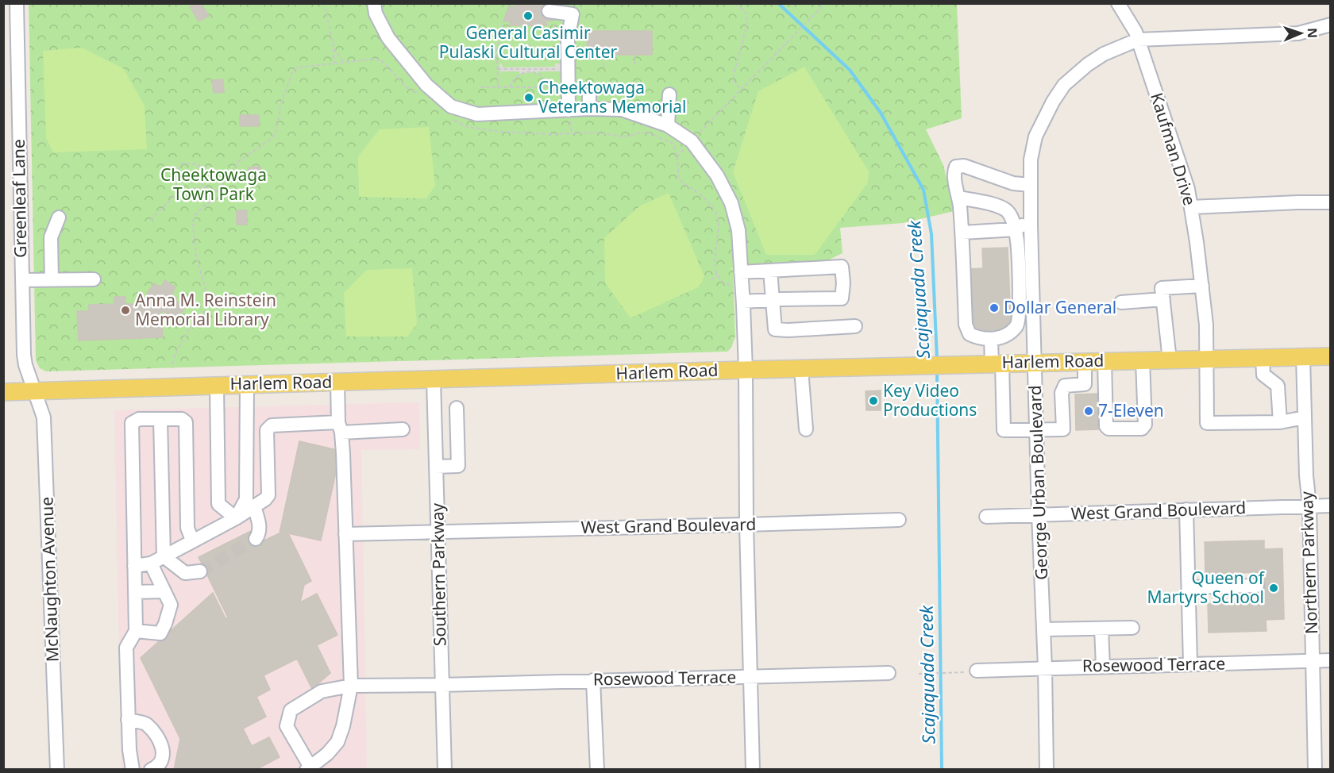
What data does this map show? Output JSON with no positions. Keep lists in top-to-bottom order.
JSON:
{
  "streets": {
    "main road": ["Harlem Road"],
    "street": [
      "Kaufman Drive",
      "Greenleaf Lane",
      "George Urban Boulevard",
      "West Grand Boulevard",
      "Northern Parkway",
      "Southern Parkway",
      "McNaughton Avenue",
      "Rosewood Terrace"
    ]
  },
  "crossings": [
    ["Kaufman Drive", "Harlem Road"],
    ["Kaufman Drive", "George Urban Boulevard"],
    ["Greenleaf Lane", "Harlem Road"],
    ["Greenleaf Lane", "McNaughton Avenue"],
    ["Harlem Road", "George Urban Boulevard"],
    ["Harlem Road", "Northern Parkway"],
    ["Harlem Road", "Southern Parkway"],
    ["Harlem Road", "McNaughton Avenue"],
    ["George Urban Boulevard", "West Grand Boulevard"],
    ["George Urban Boulevard", "Rosewood Terrace"],
    ["West Grand Boulevard", "Northern Parkway"],
    ["West Grand Boulevard", "Southern Parkway"],
    ["Northern Parkway", "Rosewood Terrace"],
    ["Southern Parkway", "Rosewood Terrace"]
  ],
  "water": ["Scajaquada Creek"],
  "parks": ["Cheektowaga Town Park"],
  "places": [
    "General Casimir Pulaski Cultural Center",
    "Cheektowaga Veterans Memorial",
    "Dollar General",
    "Anna M. Reinstein Memorial Library",
    "Key Video Productions",
    "7-Eleven",
    "Queen of Martyrs School"
  ],
  "north": "right"
}
